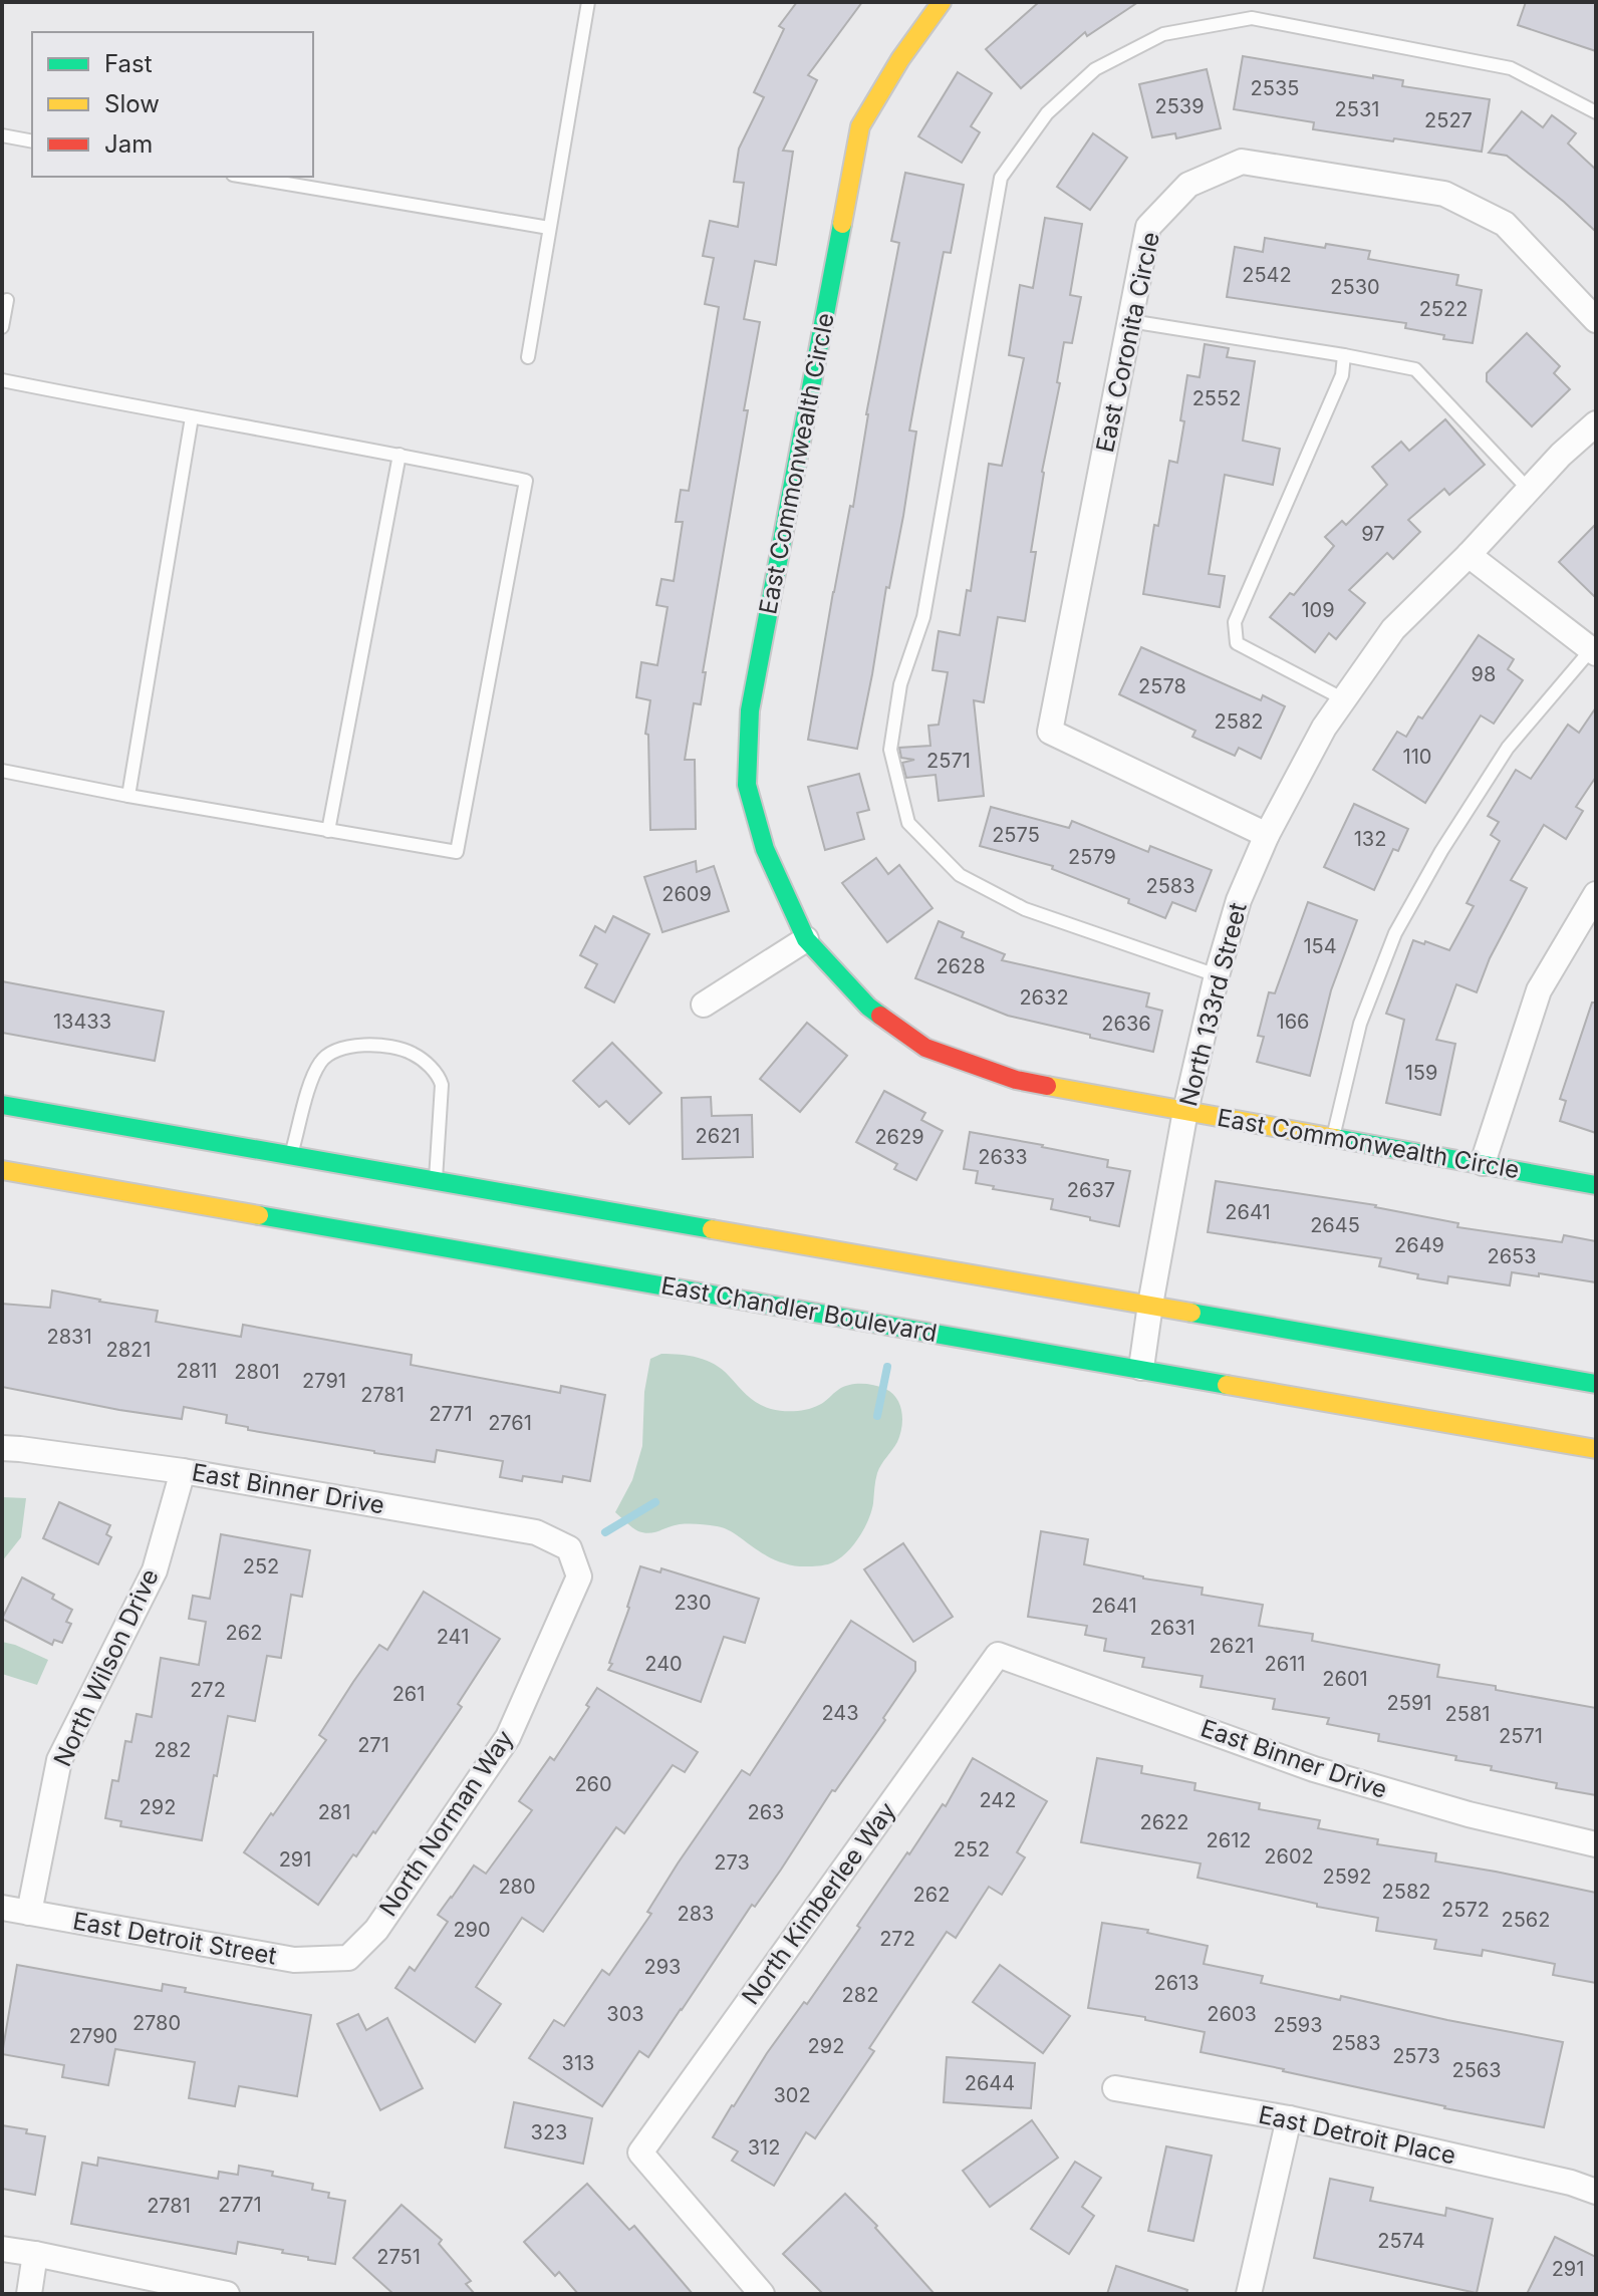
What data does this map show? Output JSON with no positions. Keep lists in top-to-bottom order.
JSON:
{
  "streets": {
    "main road": ["East Commonwealth Circle", "East Chandler Boulevard"],
    "street": [
      "East Coronita Circle",
      "North 133rd Street",
      "East Binner Drive",
      "North Wilson Drive",
      "North Norman Way",
      "North Kimberlee Way",
      "East Detroit Street",
      "East Detroit Place"
    ]
  },
  "crossings": [
    ["East Coronita Circle", "North 133rd Street"],
    ["East Commonwealth Circle", "North 133rd Street"],
    ["North 133rd Street", "East Chandler Boulevard"],
    ["East Binner Drive", "North Wilson Drive"],
    ["East Binner Drive", "North Norman Way"],
    ["East Binner Drive", "North Kimberlee Way"],
    ["North Wilson Drive", "East Detroit Street"],
    ["North Norman Way", "East Detroit Street"]
  ],
  "house_numbers": [
    "2535",
    "2539",
    "2531",
    "2527",
    "2542",
    "2530",
    "2522",
    "2552",
    "97",
    "109",
    "98",
    "2578",
    "2582",
    "110",
    "2571",
    "2575",
    "132",
    "2579",
    "2583",
    "2609",
    "154",
    "2628",
    "2632",
    "13433",
    "166",
    "2636",
    "159",
    "2621",
    "2629",
    "2633",
    "2637",
    "2641",
    "2645",
    "2649",
    "2653",
    "2831",
    "2821",
    "2811",
    "2801",
    "2791",
    "2781",
    "2771",
    "2761",
    "252",
    "230",
    "2641",
    "2631",
    "262",
    "241",
    "2621",
    "240",
    "2611",
    "2601",
    "272",
    "261",
    "2591",
    "243",
    "2581",
    "2571",
    "271",
    "282",
    "260",
    "242",
    "292",
    "281",
    "263",
    "2622",
    "2612",
    "252",
    "2602",
    "291",
    "273",
    "2592",
    "280",
    "2582",
    "262",
    "2572",
    "283",
    "2562",
    "290",
    "272",
    "293",
    "2613",
    "282",
    "303",
    "2603",
    "2780",
    "2593",
    "2790",
    "2583",
    "292",
    "2573",
    "313",
    "2563",
    "2644",
    "302",
    "323",
    "312",
    "2771",
    "2781",
    "2574",
    "2751",
    "291"
  ],
  "legend": ["Fast", "Slow", "Jam"]
}
